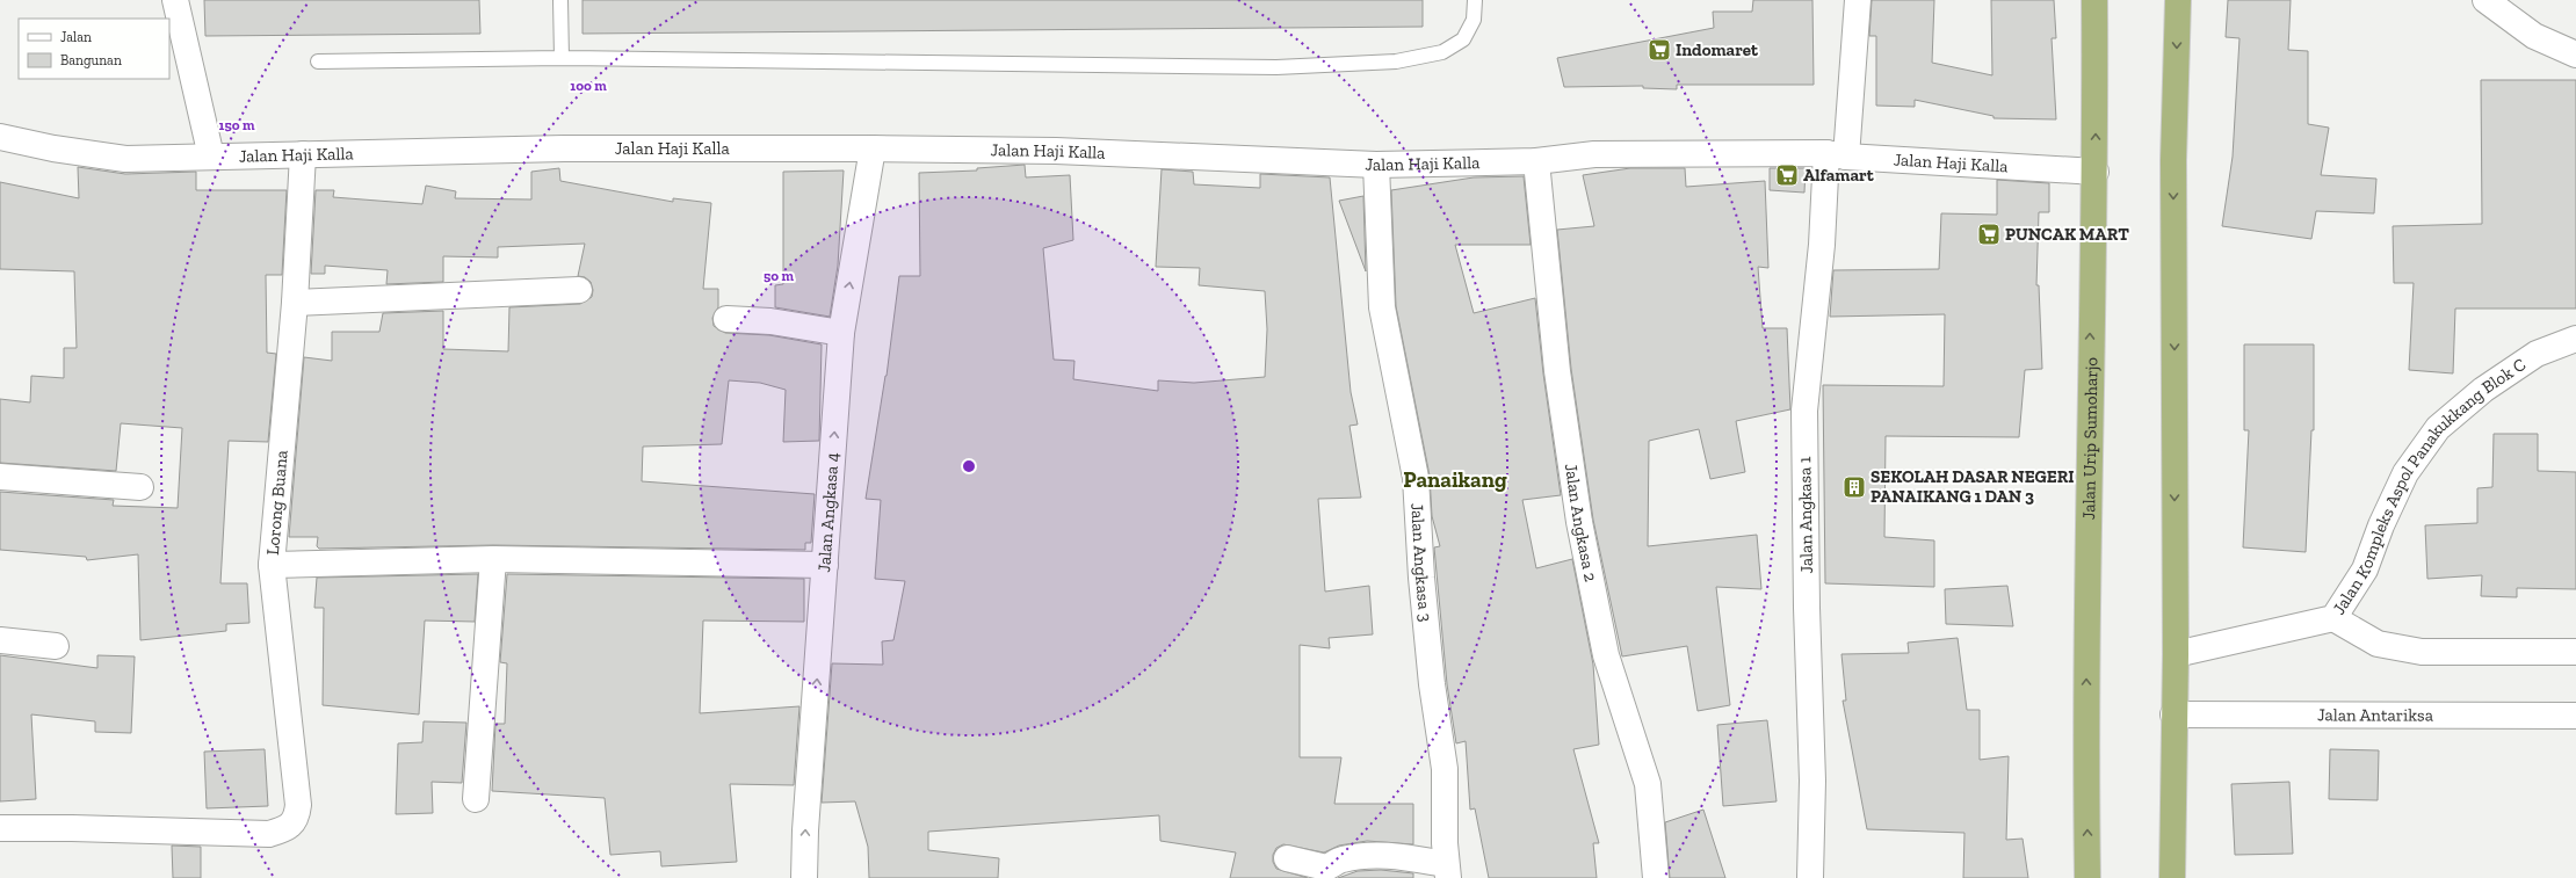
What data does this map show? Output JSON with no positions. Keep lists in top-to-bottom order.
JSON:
{
  "streets": {
    "highway": ["Jalan Urip Sumoharjo"],
    "street": [
      "Jalan Haji Kalla",
      "Jalan Kompleks Aspol Panakukkang Blok C",
      "Lorong Buana",
      "Jalan Angkasa 4",
      "Jalan Angkasa 1",
      "Jalan Angkasa 2",
      "Jalan Angkasa 3",
      "Jalan Antariksa"
    ]
  },
  "crossings": [
    ["Jalan Haji Kalla", "Jalan Urip Sumoharjo"],
    ["Jalan Haji Kalla", "Lorong Buana"],
    ["Jalan Haji Kalla", "Jalan Angkasa 4"],
    ["Jalan Haji Kalla", "Jalan Angkasa 1"],
    ["Jalan Haji Kalla", "Jalan Angkasa 2"],
    ["Jalan Haji Kalla", "Jalan Angkasa 3"]
  ],
  "one_way": ["Jalan Angkasa 4"],
  "districts": ["Panaikang"],
  "places": {
    "supermarket": ["Indomaret", "Alfamart", "PUNCAK MART"],
    "building": ["SEKOLAH DASAR NEGERI PANAIKANG 1 DAN 3"]
  },
  "legend": ["Jalan", "Bangunan"],
  "rings": ["100 m", "150 m", "50 m"]
}
